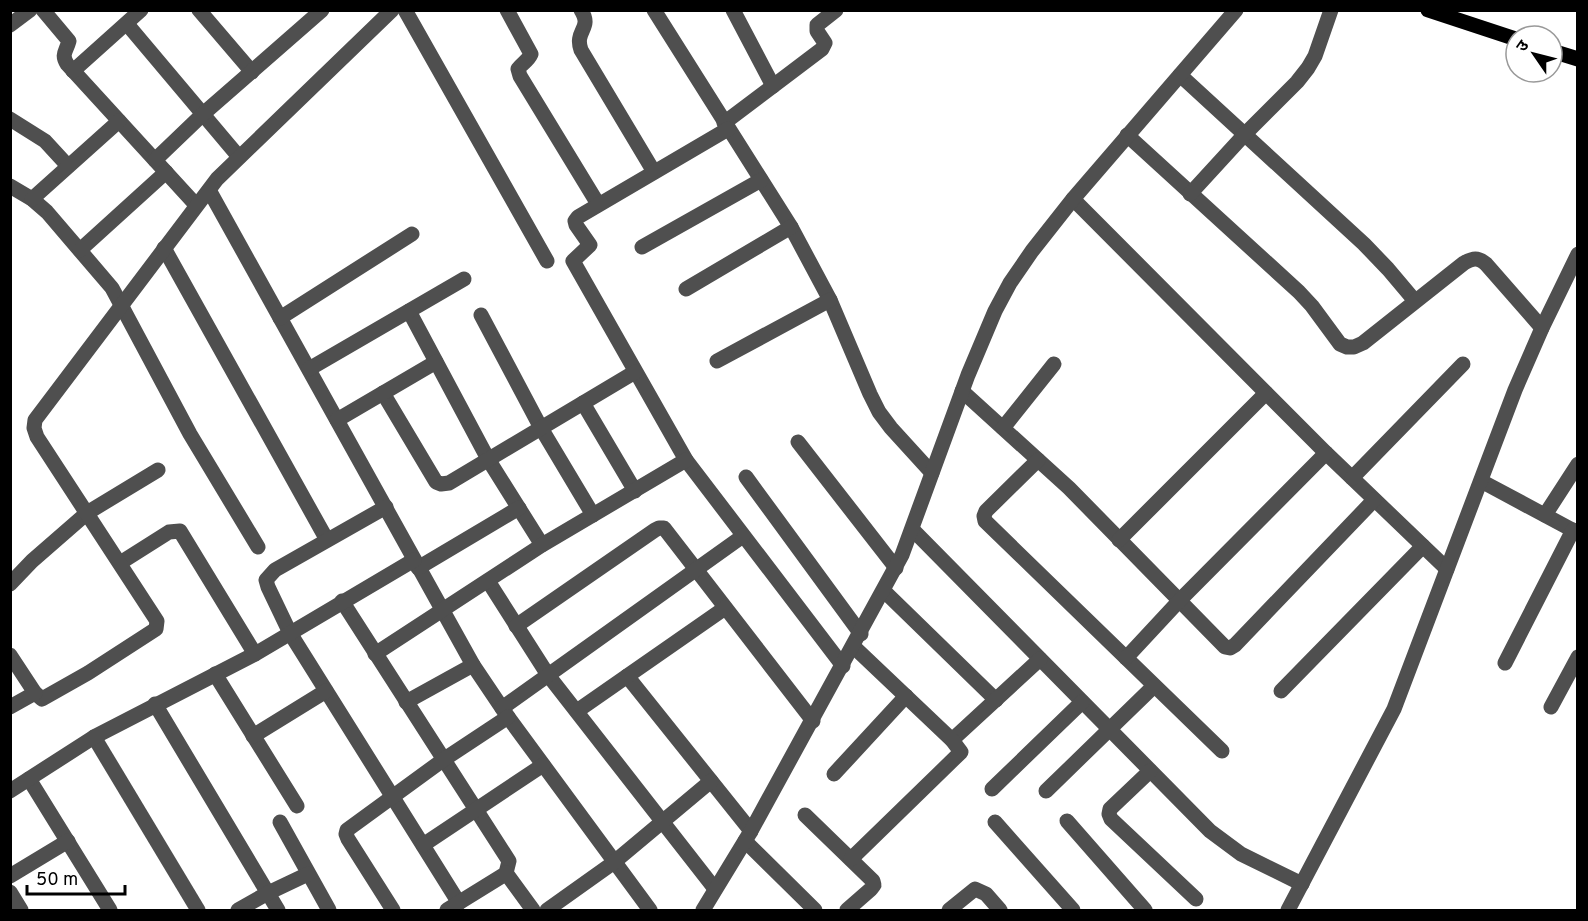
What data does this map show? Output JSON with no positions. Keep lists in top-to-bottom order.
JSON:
{
  "scale_bar": "50 m",
  "north": "top left"
}
